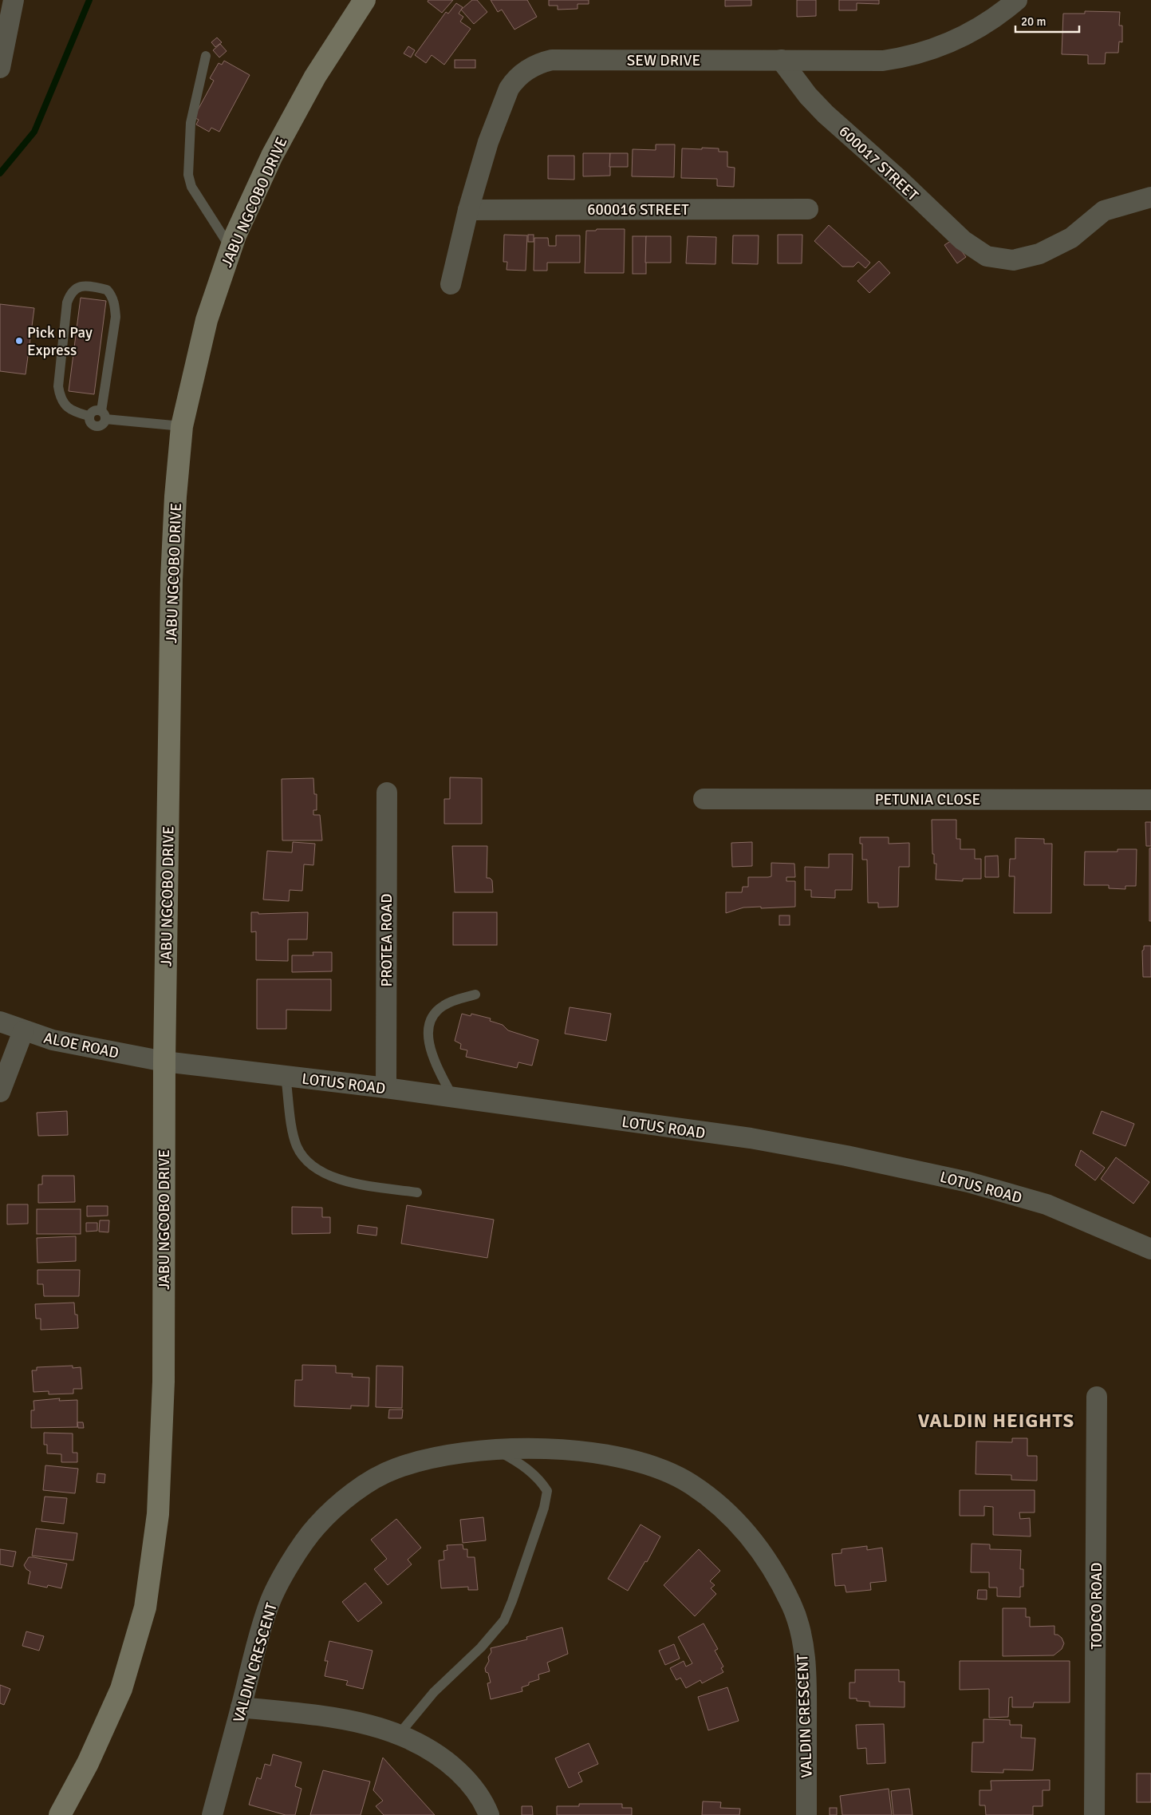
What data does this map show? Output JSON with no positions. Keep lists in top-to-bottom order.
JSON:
{
  "streets": {
    "main road": ["JABU NGCOBO DRIVE"],
    "street": [
      "SEW DRIVE",
      "600017 STREET",
      "600016 STREET",
      "PETUNIA CLOSE",
      "PROTEA ROAD",
      "ALOE ROAD",
      "LOTUS ROAD",
      "TODCO ROAD",
      "VALDIN CRESCENT"
    ]
  },
  "crossings": [
    ["SEW DRIVE", "600017 STREET"],
    ["SEW DRIVE", "600016 STREET"],
    ["JABU NGCOBO DRIVE", "ALOE ROAD"],
    ["JABU NGCOBO DRIVE", "LOTUS ROAD"],
    ["PROTEA ROAD", "LOTUS ROAD"],
    ["ALOE ROAD", "LOTUS ROAD"]
  ],
  "districts": ["VALDIN HEIGHTS"],
  "places": ["Pick n Pay Express"],
  "scale_bar": "20 m"
}
